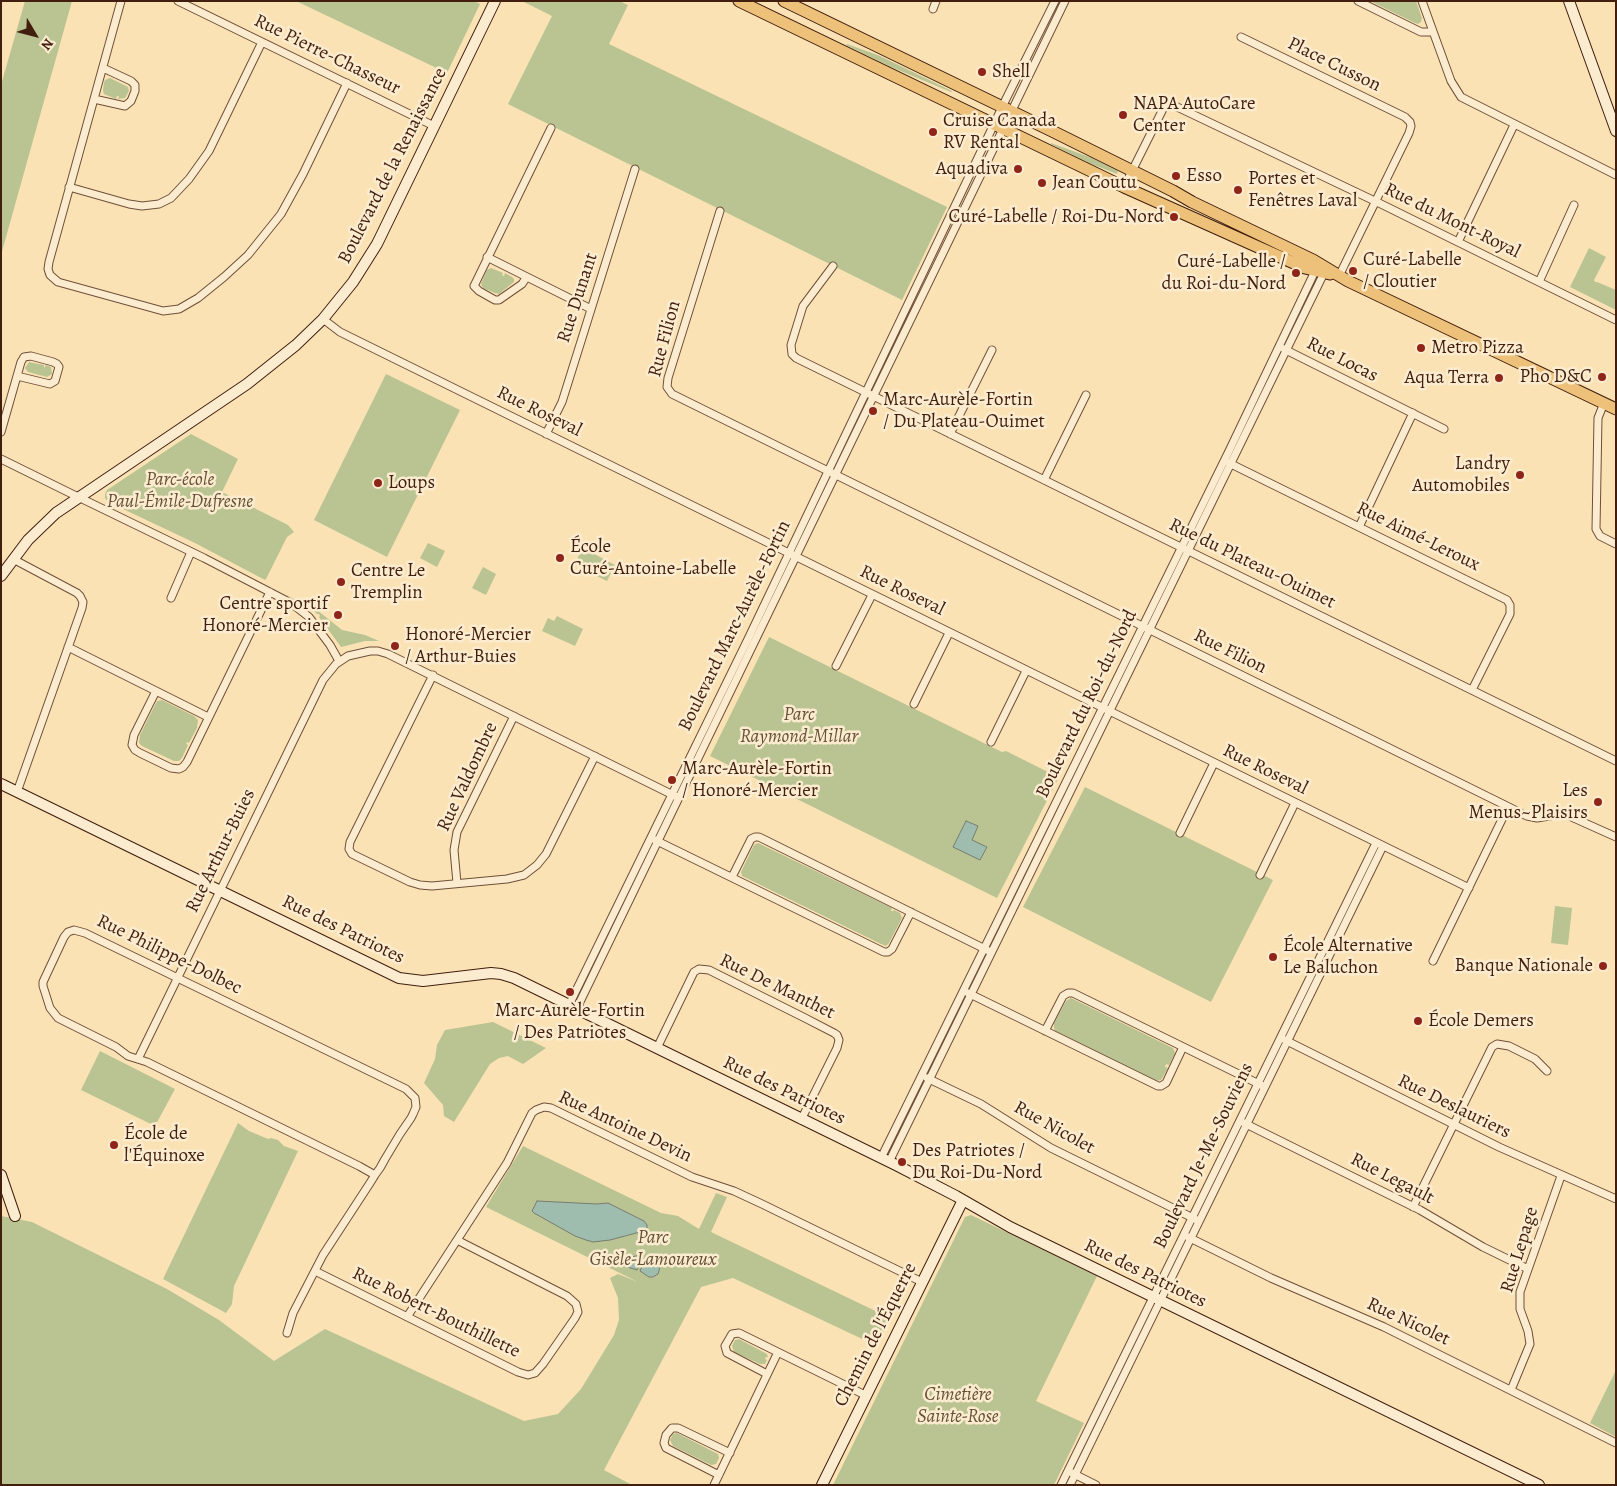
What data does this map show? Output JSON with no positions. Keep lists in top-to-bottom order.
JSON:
{
  "streets": {
    "street": [
      "Rue Pierre-Chasseur",
      "Place Cusson",
      "Boulevard de la Renaissance",
      "Rue du Mont-Royal",
      "Rue Dunant",
      "Rue Filion",
      "Rue Locas",
      "Rue Roseval",
      "Rue Aimé-Leroux",
      "Rue du Plateau-Ouimet",
      "Boulevard Marc-Aurèle-Fortin",
      "Boulevard du Roi-du-Nord",
      "Rue Valdombre",
      "Rue Arthur-Buies",
      "Rue des Patriotes",
      "Rue Philippe-Dolbec",
      "Rue De Manthet",
      "Rue Deslauriers",
      "Rue Antoine Devin",
      "Rue Nicolet",
      "Boulevard Je-Me-Souviens",
      "Rue Legault",
      "Rue Lepage",
      "Rue Robert-Bouthillette",
      "Chemin de l'Équerre"
    ]
  },
  "crossings": [
    ["Rue Pierre-Chasseur", "Boulevard de la Renaissance"],
    ["Place Cusson", "Rue du Mont-Royal"],
    ["Boulevard de la Renaissance", "Rue Roseval"],
    ["Rue Dunant", "Rue Roseval"],
    ["Rue Filion", "Boulevard Marc-Aurèle-Fortin"],
    ["Rue Filion", "Boulevard du Roi-du-Nord"],
    ["Rue Locas", "Boulevard du Roi-du-Nord"],
    ["Rue Roseval", "Boulevard Marc-Aurèle-Fortin"],
    ["Rue Roseval", "Boulevard du Roi-du-Nord"],
    ["Rue Roseval", "Boulevard Je-Me-Souviens"],
    ["Rue Aimé-Leroux", "Rue du Plateau-Ouimet"],
    ["Rue Aimé-Leroux", "Boulevard du Roi-du-Nord"],
    ["Rue du Plateau-Ouimet", "Boulevard Marc-Aurèle-Fortin"],
    ["Rue du Plateau-Ouimet", "Boulevard du Roi-du-Nord"],
    ["Boulevard Marc-Aurèle-Fortin", "Rue des Patriotes"],
    ["Boulevard du Roi-du-Nord", "Rue des Patriotes"],
    ["Boulevard du Roi-du-Nord", "Rue Nicolet"],
    ["Rue Arthur-Buies", "Rue des Patriotes"],
    ["Rue Arthur-Buies", "Rue Philippe-Dolbec"],
    ["Rue des Patriotes", "Rue De Manthet"],
    ["Rue des Patriotes", "Boulevard Je-Me-Souviens"],
    ["Rue des Patriotes", "Chemin de l'Équerre"],
    ["Rue Philippe-Dolbec", "Rue Robert-Bouthillette"],
    ["Rue Deslauriers", "Boulevard Je-Me-Souviens"],
    ["Rue Deslauriers", "Rue Lepage"],
    ["Rue Antoine Devin", "Rue Robert-Bouthillette"],
    ["Rue Antoine Devin", "Chemin de l'Équerre"],
    ["Rue Nicolet", "Boulevard Je-Me-Souviens"],
    ["Rue Nicolet", "Rue Lepage"],
    ["Boulevard Je-Me-Souviens", "Rue Legault"],
    ["Rue Legault", "Rue Lepage"]
  ],
  "parks": [
    "Parc-école Paul-Émile-Dufresne",
    "Parc Raymond-Millar",
    "Parc Gisèle-Lamoureux",
    "Cimetière Sainte-Rose"
  ],
  "places": [
    "Shell",
    "NAPA AutoCare Center",
    "Cruise Canada RV Rental",
    "Aquadiva",
    "Esso",
    "Jean Coutu",
    "Portes et Fenêtres Laval",
    "Curé-Labelle / Roi-Du-Nord",
    "Curé-Labelle / Cloutier",
    "Curé-Labelle / du Roi-du-Nord",
    "Metro Pizza",
    "Pho D&C",
    "Aqua Terra",
    "Marc-Aurèle-Fortin / Du Plateau-Ouimet",
    "Landry Automobiles",
    "Loups",
    "École Curé-Antoine-Labelle",
    "Centre Le Tremplin",
    "Centre sportif Honoré-Mercier",
    "Honoré-Mercier / Arthur-Buies",
    "Marc-Aurèle-Fortin / Honoré-Mercier",
    "Les Menus~Plaisirs",
    "École Alternative Le Baluchon",
    "Banque Nationale",
    "Marc-Aurèle-Fortin / Des Patriotes",
    "École Demers",
    "École de l'Équinoxe",
    "Des Patriotes / Du Roi-Du-Nord"
  ],
  "north": "bottom right"
}
